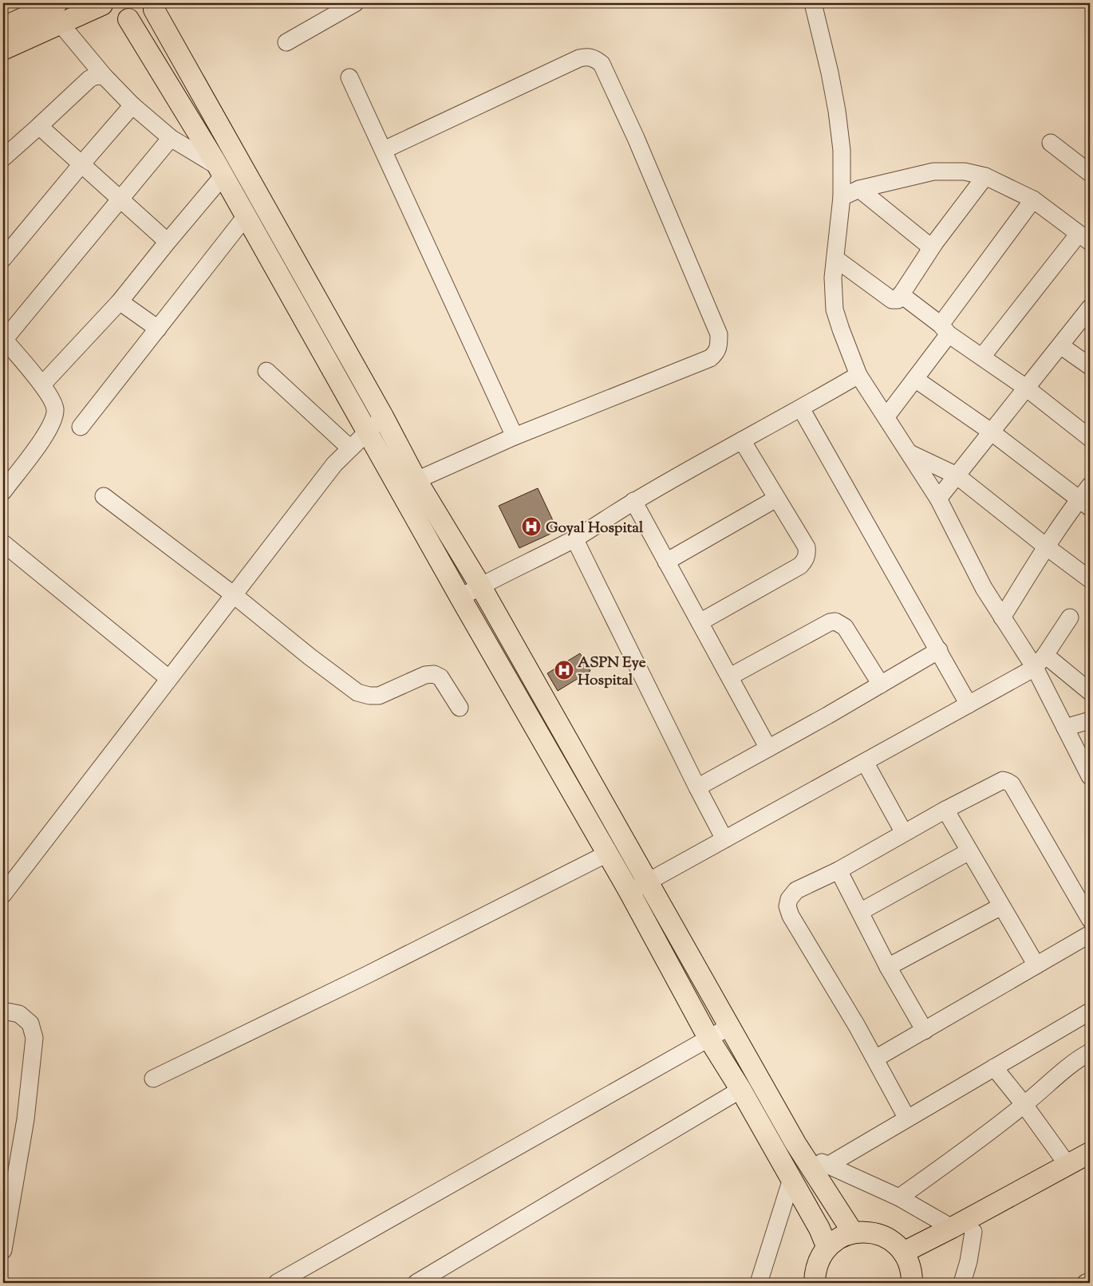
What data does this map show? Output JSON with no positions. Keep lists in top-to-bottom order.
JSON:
{
  "places": {
    "hospital": ["Goyal Hospital", "ASPN Eye Hospital"]
  }
}
